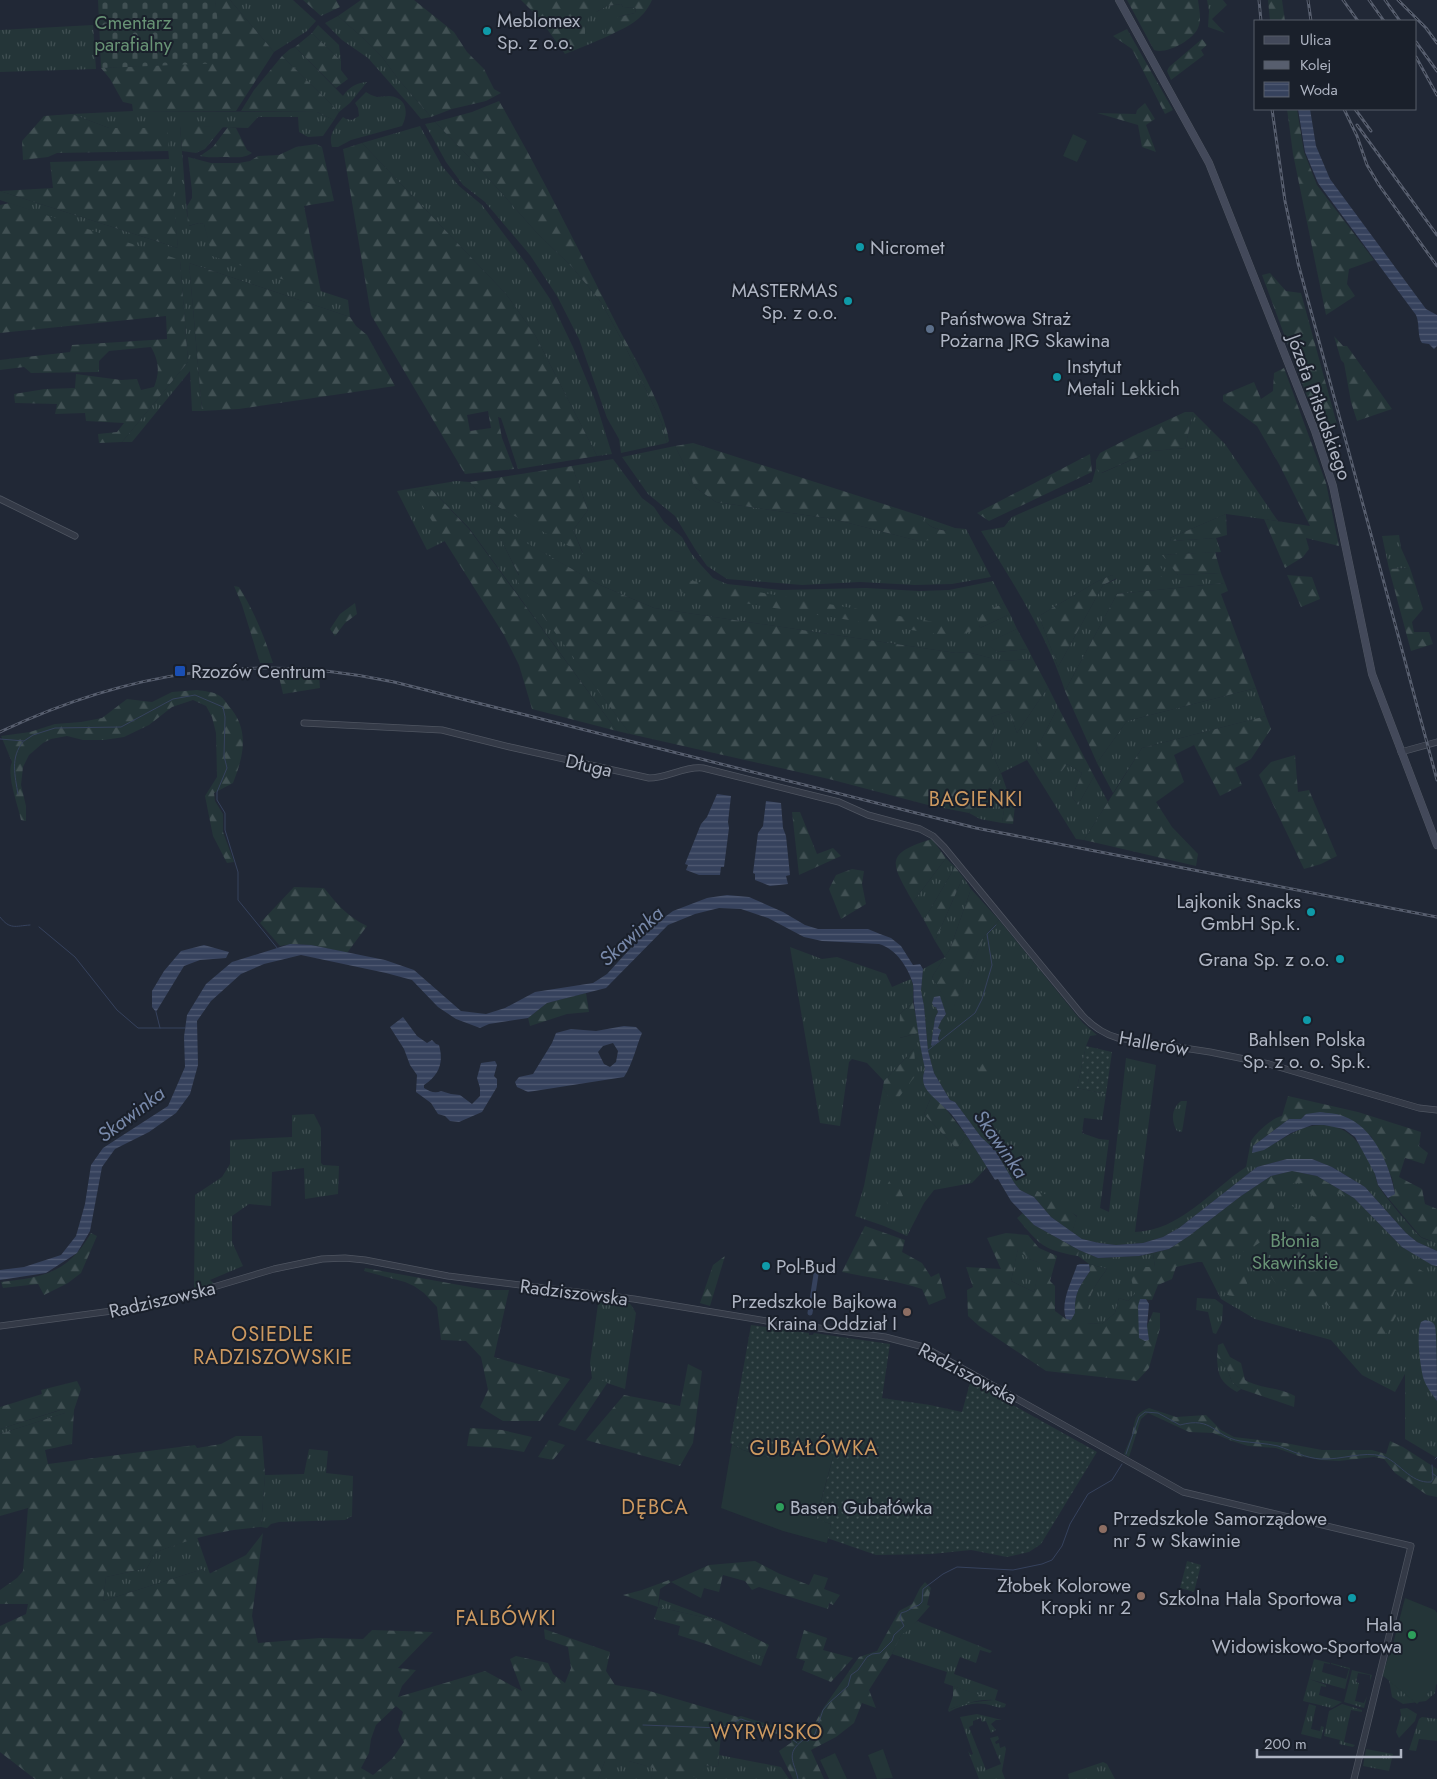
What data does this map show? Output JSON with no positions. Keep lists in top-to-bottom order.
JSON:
{
  "streets": {
    "main road": ["Józefa Piłsudskiego"],
    "street": ["Długa", "Hallerów", "Radziszowska"]
  },
  "crossings": [
    ["Długa", "Hallerów"]
  ],
  "districts": [
    "BAGIENKI",
    "OSIEDLE RADZISZOWSKIE",
    "GUBAŁÓWKA",
    "DĘBCA",
    "FALBÓWKI",
    "WYRWISKO"
  ],
  "water": ["Skawinka"],
  "parks": ["Cmentarz parafialny", "Błonia Skawińskie"],
  "places": {
    "other": [
      "Meblomex Sp. z o.o.",
      "Nicromet",
      "MASTERMAS Sp. z o.o.",
      "Państwowa Straż Pożarna JRG Skawina",
      "Instytut Metali Lekkich",
      "Lajkonik Snacks GmbH Sp.k.",
      "Grana Sp. z o.o.",
      "Bahlsen Polska Sp. z o. o. Sp.k.",
      "Pol-Bud",
      "Przedszkole Bajkowa Kraina Oddział I",
      "Basen Gubałówka",
      "Przedszkole Samorządowe nr 5 w Skawinie",
      "Żłobek Kolorowe Kropki nr 2",
      "Szkolna Hala Sportowa",
      "Hala Widowiskowo-Sportowa"
    ],
    "transit": ["Rzozów Centrum"]
  },
  "legend": ["Ulica", "Kolej", "Woda"],
  "scale_bar": "200 m"
}
